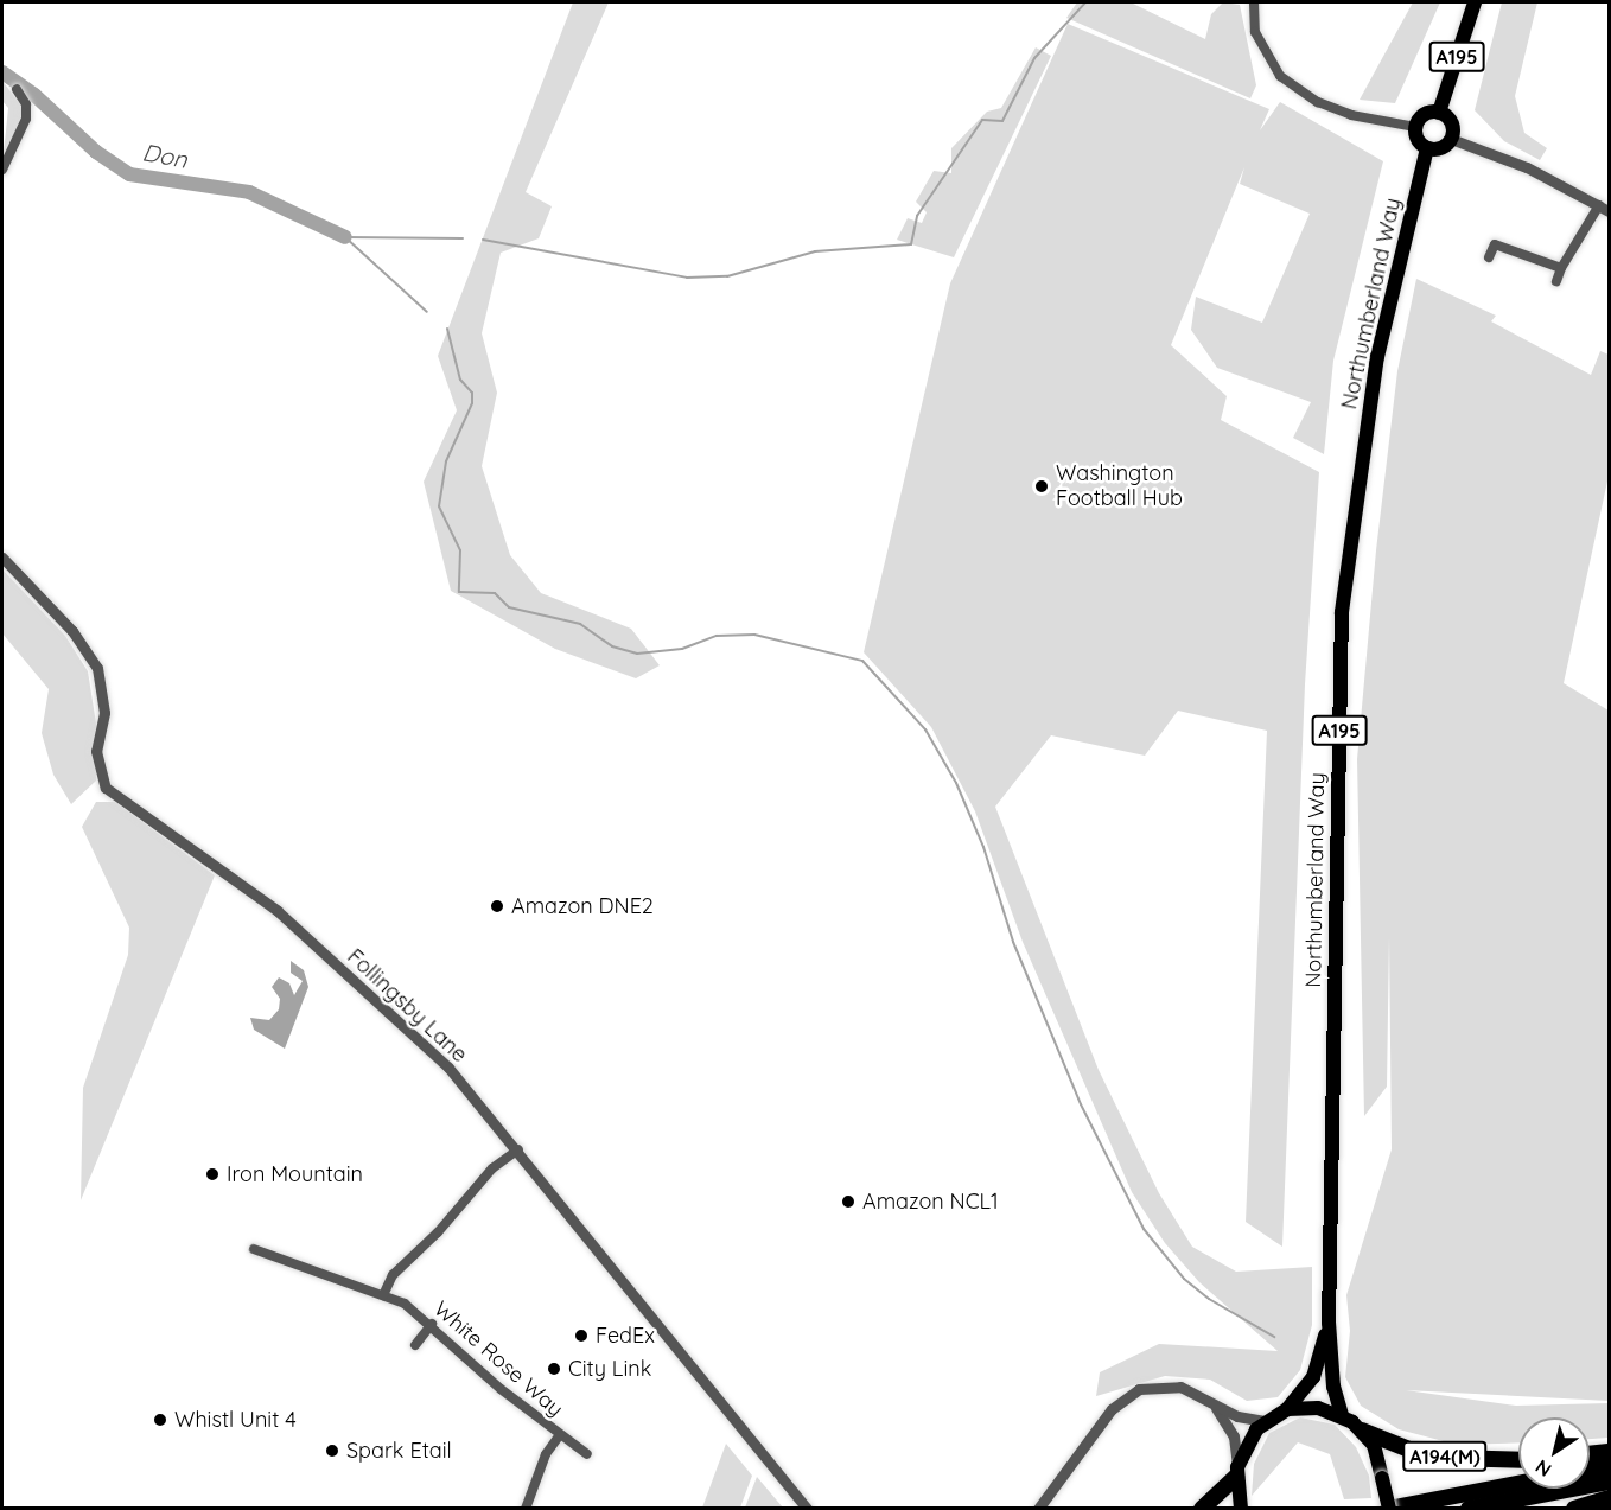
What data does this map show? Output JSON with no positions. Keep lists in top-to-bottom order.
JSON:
{
  "streets": {
    "highway": ["A194(M)"],
    "main road": ["A195", "Northumberland Way"],
    "street": ["Follingsby Lane", "White Rose Way"]
  },
  "crossings": [
    ["A195", "Northumberland Way"]
  ],
  "water": ["Don"],
  "places": [
    "Washington Football Hub",
    "Amazon DNE2",
    "Iron Mountain",
    "Amazon NCL1",
    "FedEx",
    "City Link",
    "Whistl Unit 4",
    "Spark Etail"
  ],
  "north": "bottom left"
}
